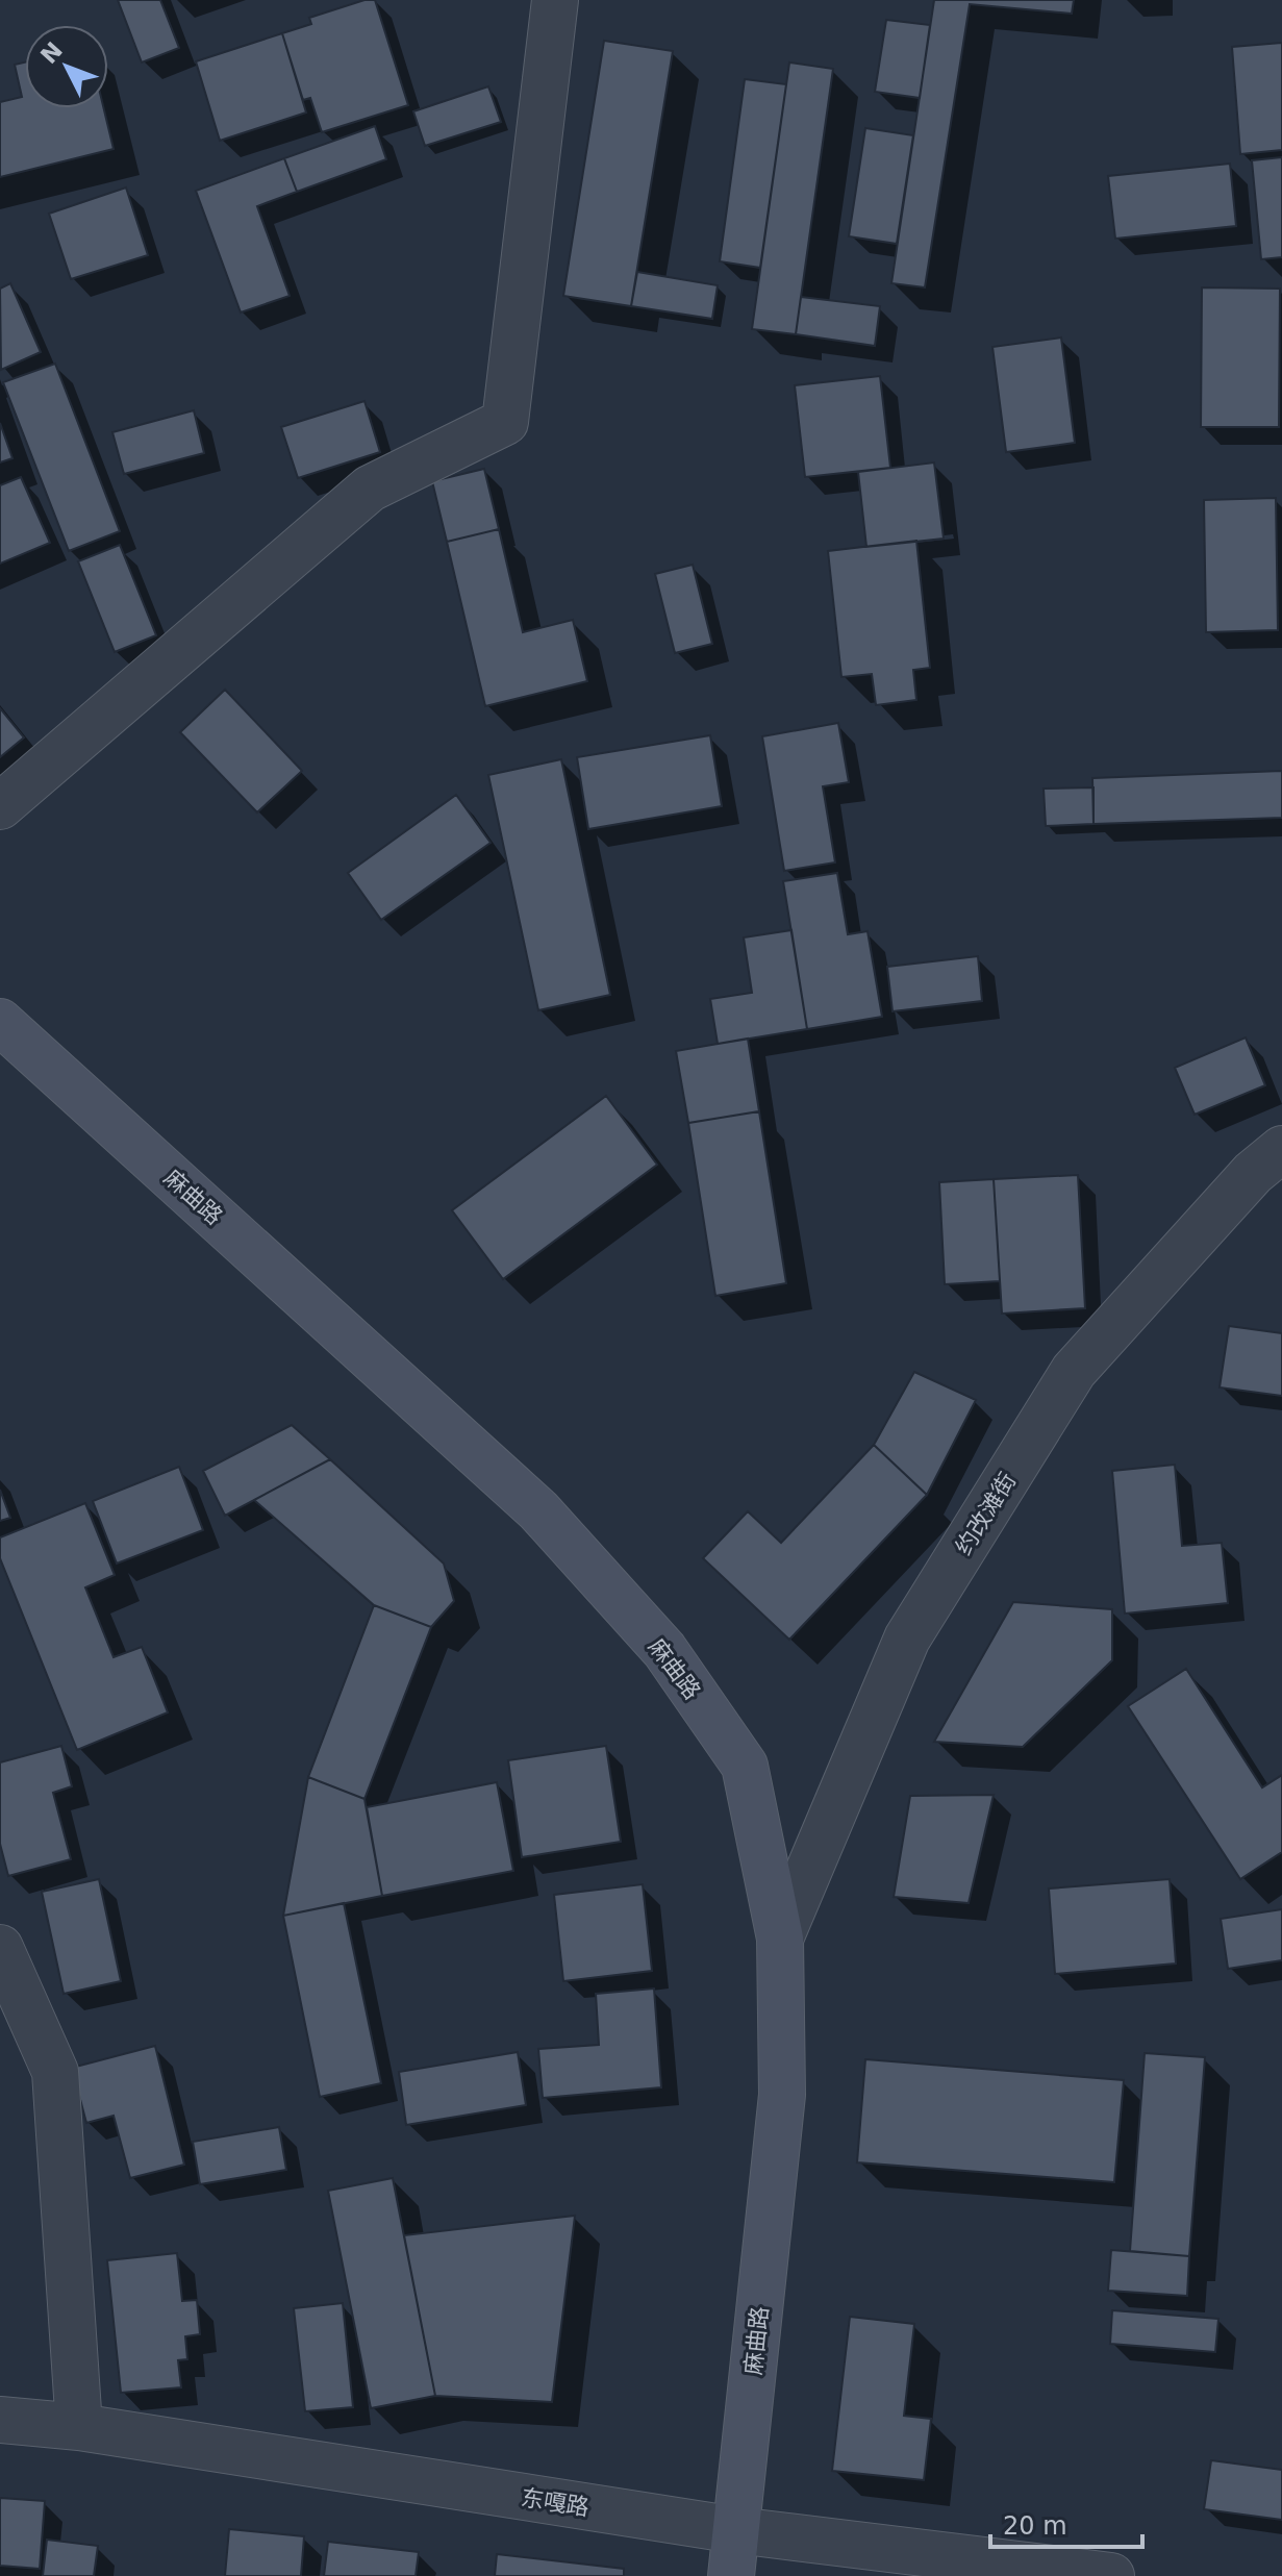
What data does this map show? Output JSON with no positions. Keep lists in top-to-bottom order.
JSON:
{
  "streets": {
    "main road": ["麻曲路"],
    "street": ["约改滩街", "东嘎路"]
  },
  "crossings": [
    ["麻曲路", "约改滩街"],
    ["麻曲路", "东嘎路"]
  ],
  "scale_bar": "20 m",
  "north": "top left"
}
